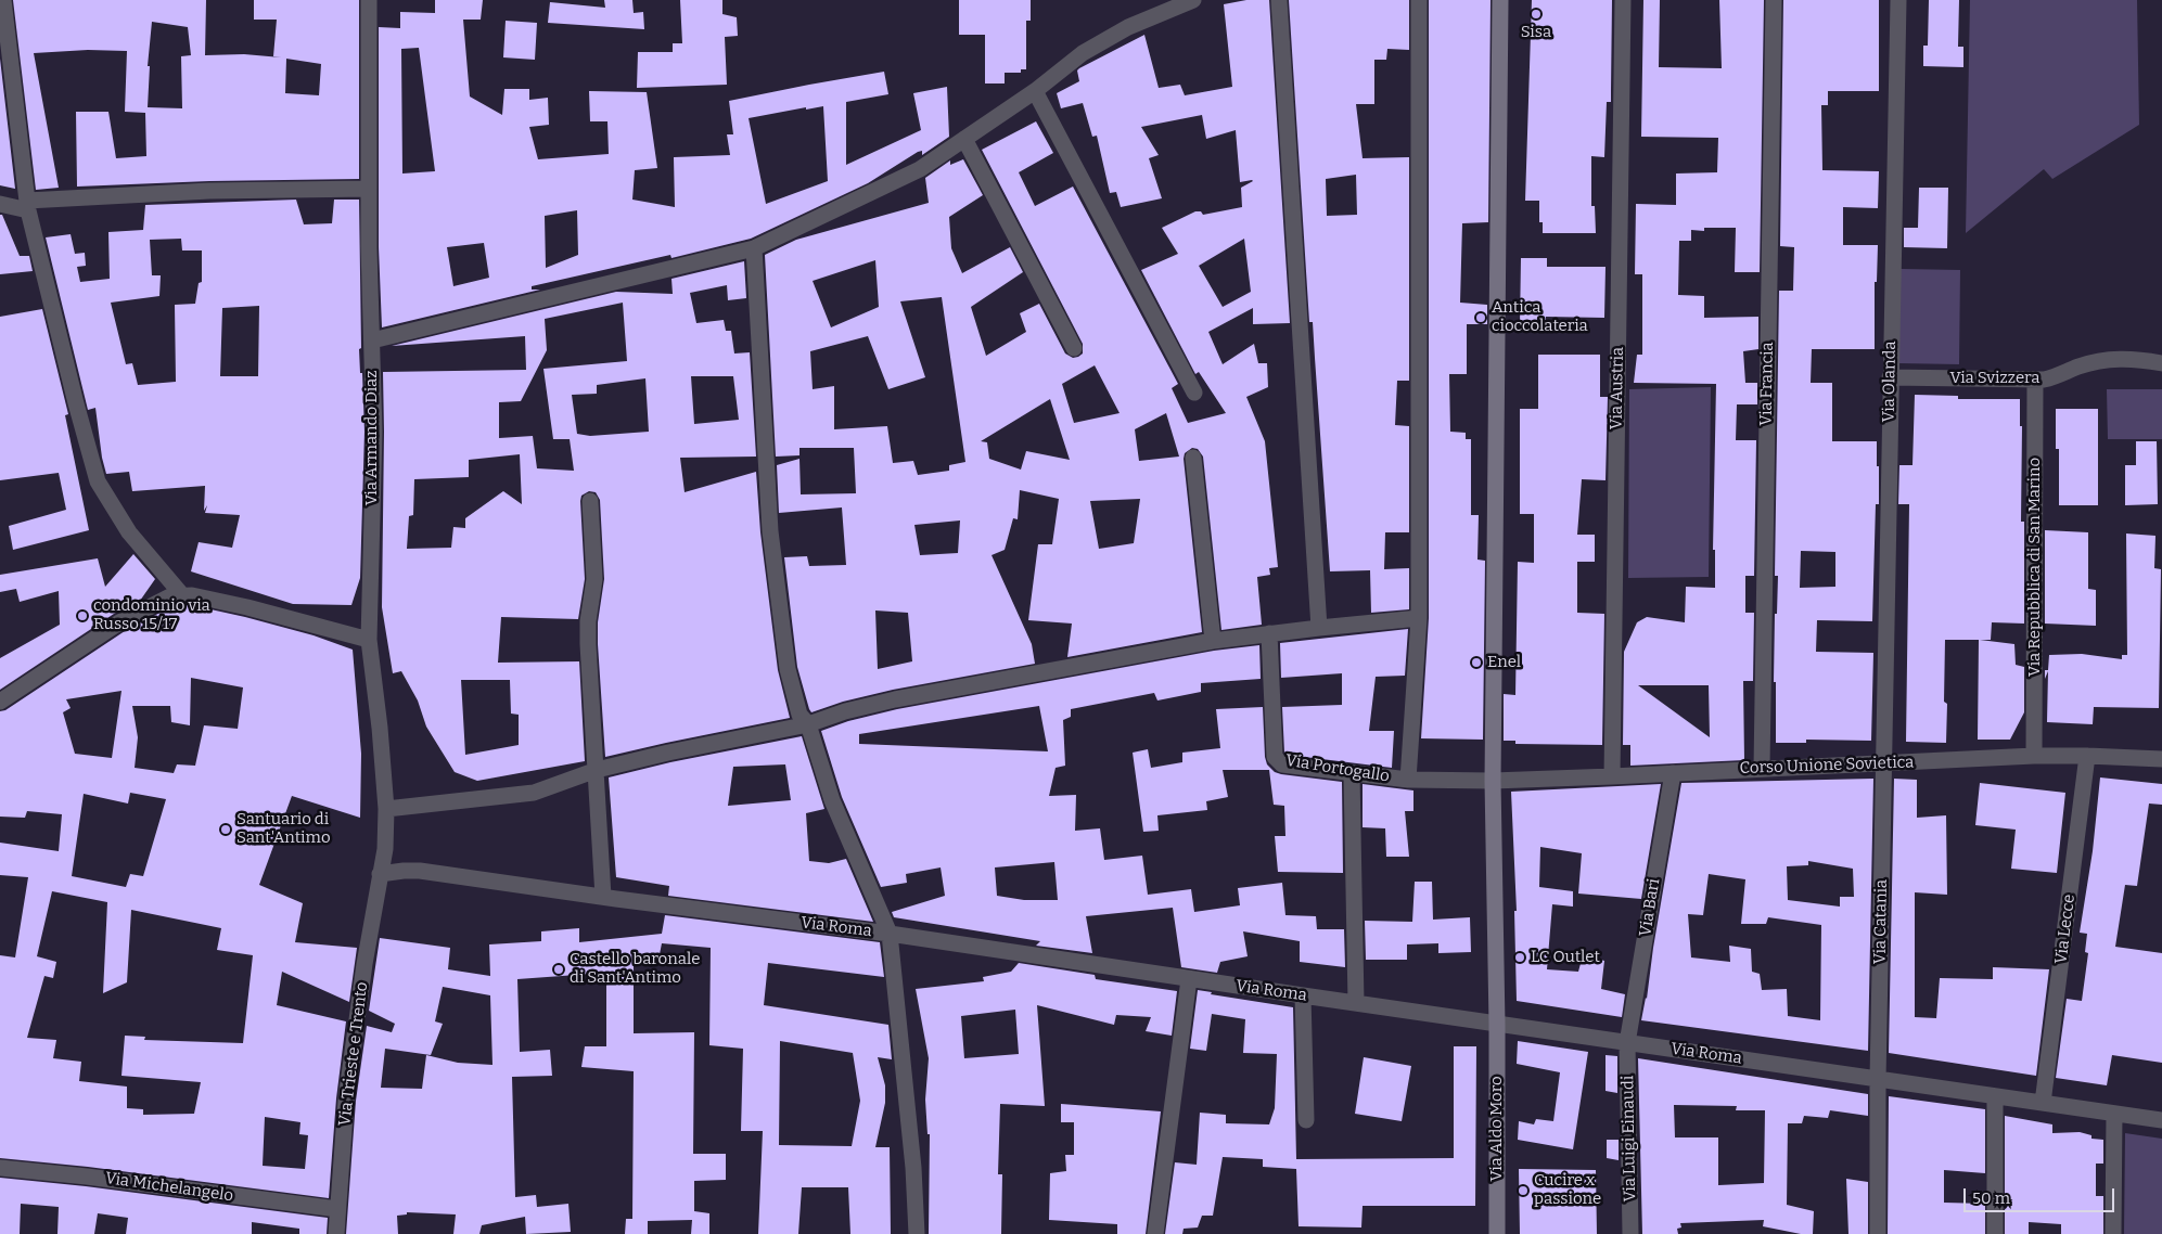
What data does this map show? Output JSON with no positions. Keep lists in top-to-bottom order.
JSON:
{
  "streets": {
    "street": [
      "Via Svizzera",
      "Via Olanda",
      "Via Francia",
      "Via Austria",
      "Via Armando Diaz",
      "Via Repubblica di San Marino",
      "Corso Unione Sovietica",
      "Via Portogallo",
      "Via Bari",
      "Via Catania",
      "Via Roma",
      "Via Lecce",
      "Via Trieste e Trento",
      "Via Aldo Moro",
      "Via Luigi Einaudi",
      "Via Michelangelo"
    ]
  },
  "crossings": [
    ["Via Svizzera", "Via Olanda"],
    ["Via Svizzera", "Via Repubblica di San Marino"],
    ["Via Olanda", "Corso Unione Sovietica"],
    ["Via Olanda", "Via Catania"],
    ["Via Francia", "Corso Unione Sovietica"],
    ["Via Austria", "Corso Unione Sovietica"],
    ["Via Armando Diaz", "Via Roma"],
    ["Via Armando Diaz", "Via Trieste e Trento"],
    ["Via Repubblica di San Marino", "Corso Unione Sovietica"],
    ["Corso Unione Sovietica", "Via Portogallo"],
    ["Corso Unione Sovietica", "Via Bari"],
    ["Corso Unione Sovietica", "Via Catania"],
    ["Corso Unione Sovietica", "Via Lecce"],
    ["Corso Unione Sovietica", "Via Aldo Moro"],
    ["Via Portogallo", "Via Aldo Moro"],
    ["Via Bari", "Via Roma"],
    ["Via Bari", "Via Luigi Einaudi"],
    ["Via Catania", "Via Roma"],
    ["Via Roma", "Via Lecce"],
    ["Via Roma", "Via Trieste e Trento"],
    ["Via Roma", "Via Aldo Moro"],
    ["Via Roma", "Via Luigi Einaudi"],
    ["Via Trieste e Trento", "Via Michelangelo"]
  ],
  "places": [
    "Sisa",
    "Antica cioccolateria",
    "condominio via Russo 15/17",
    "Enel",
    "Santuario di Sant'Antimo",
    "LC Outlet",
    "Castello baronale di Sant'Antimo",
    "Cucire x passione"
  ],
  "scale_bar": "50 m"
}
